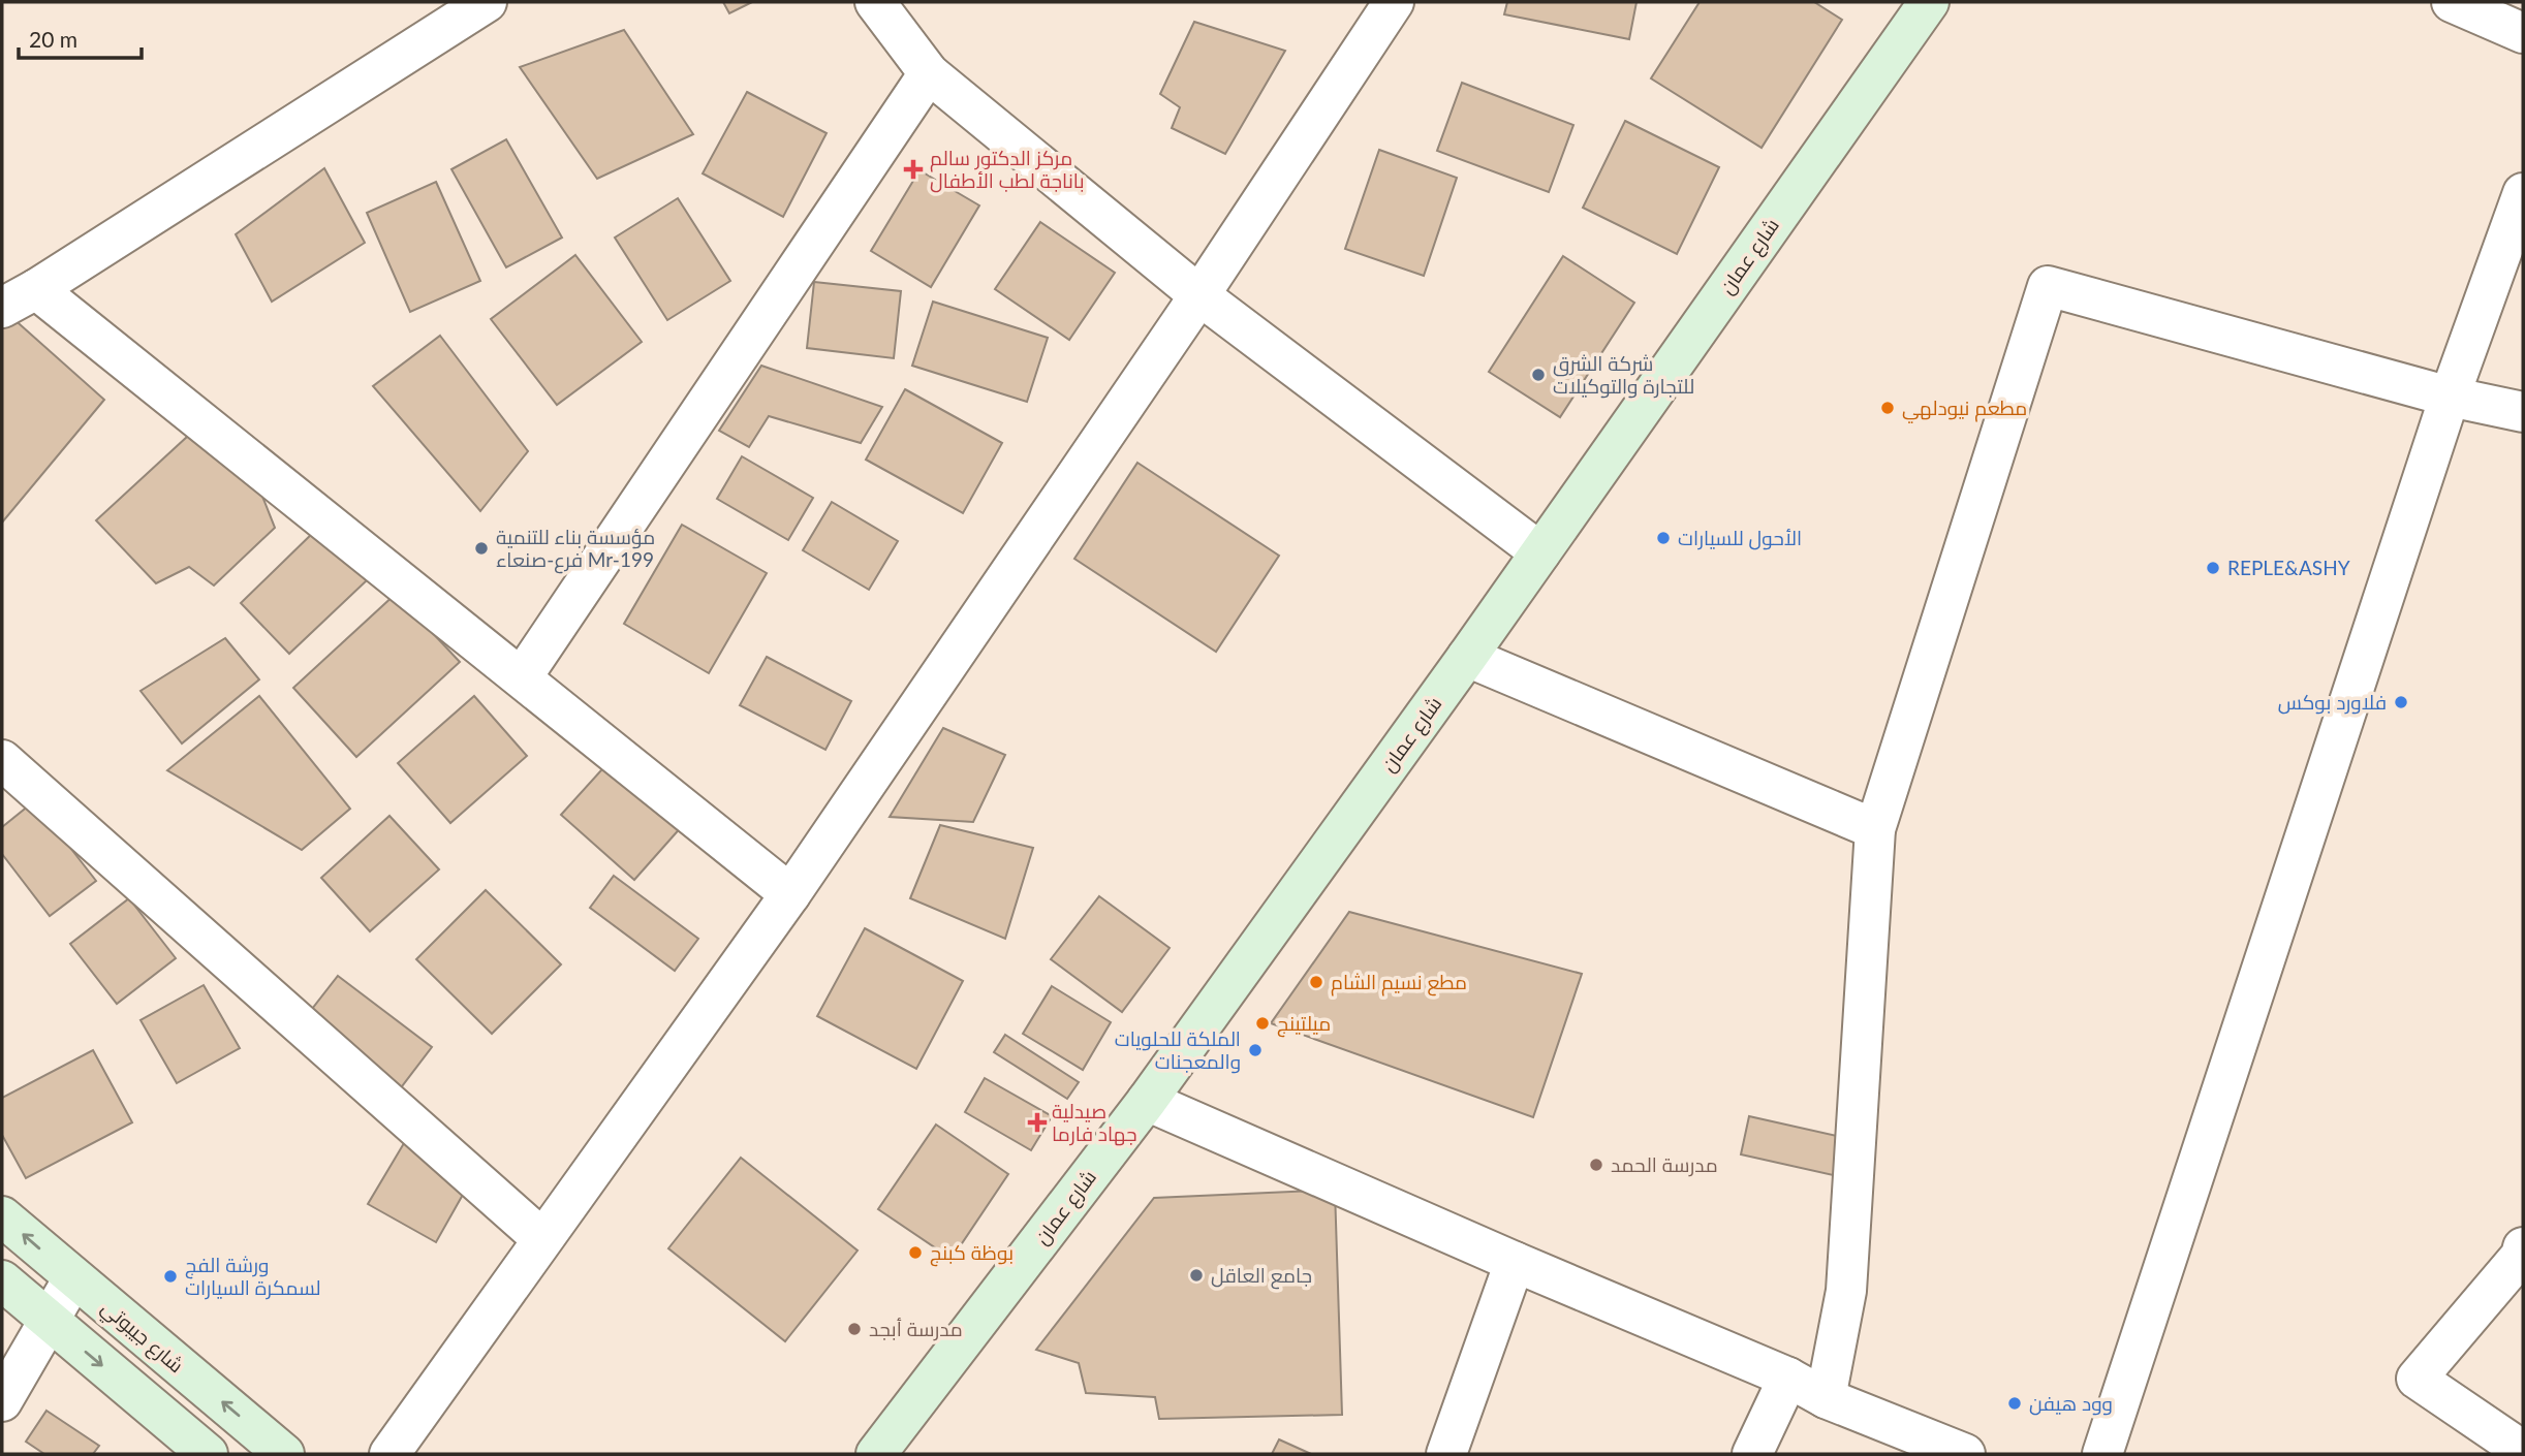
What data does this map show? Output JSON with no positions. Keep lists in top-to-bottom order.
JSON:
{
  "streets": {
    "street": ["شارع عمان", "شارع جيبوتي"]
  },
  "places": {
    "health": ["مركز الدكتور سالم باناجة لطب الأطفال", "صيدلية جهاد فارما"],
    "other": [
      "شركة الشرق للتجارة والتوكيلات",
      "مطعم نيودلهي",
      "الأحول للسيارات",
      "مؤسسة بناء للتنمية فرع-صنعاء Mr-199",
      "REPLE&ASHY",
      "فلاورد بوكس",
      "مطع نسيم الشام",
      "ميلتينج",
      "الملكة للحلويات والمعجنات",
      "مدرسة الحمد",
      "بوظة كبنج",
      "جامع العاقل",
      "ورشة الفج لسمكرة السيارات",
      "مدرسة أبجد",
      "وود هيفن"
    ]
  },
  "scale_bar": "20 m"
}
